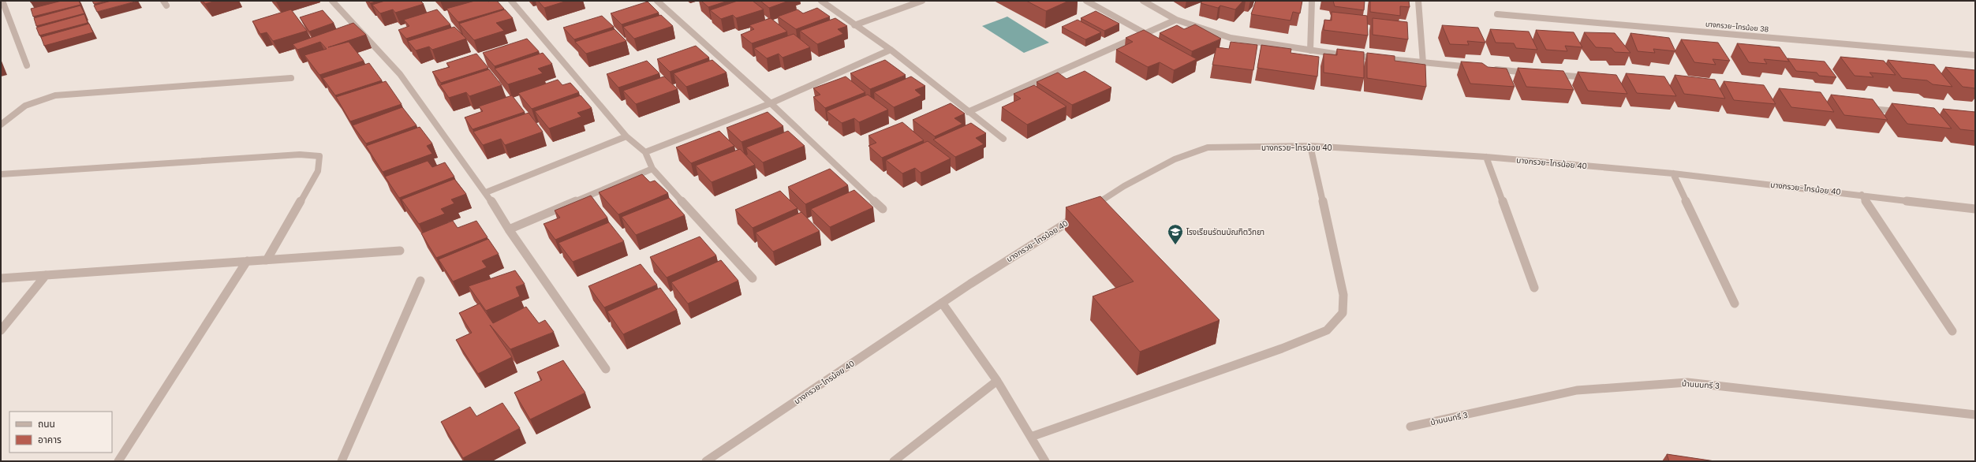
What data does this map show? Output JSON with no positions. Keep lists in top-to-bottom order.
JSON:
{
  "streets": {
    "street": ["บางกรวย-ไทรน้อย 38", "บางกรวย-ไทรน้อย 40", "บ้านนนทรี 3"]
  },
  "places": {
    "school or university": ["โรงเรียนรัตนบัณฑิตวิทยา"]
  },
  "legend": ["ถนน", "อาคาร"]
}
